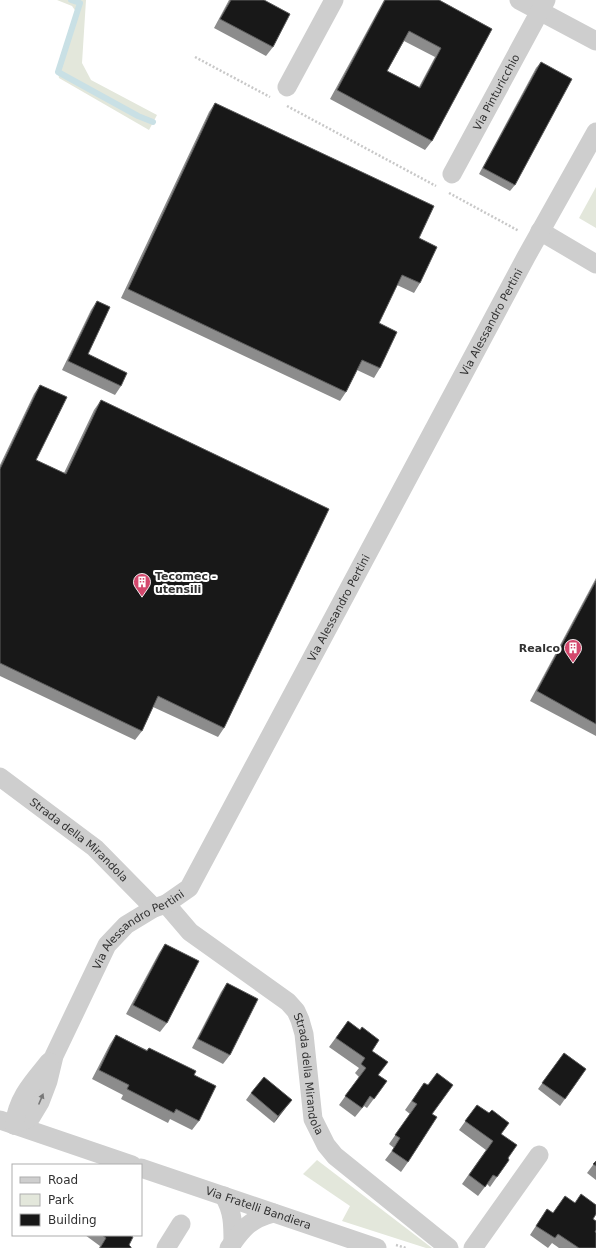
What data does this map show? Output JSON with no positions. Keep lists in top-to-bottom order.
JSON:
{
  "streets": {
    "street": [
      "Via Pinturicchio",
      "Via Alessandro Pertini",
      "Strada della Mirandola",
      "Via Fratelli Bandiera"
    ]
  },
  "crossings": [
    ["Via Alessandro Pertini", "Strada della Mirandola"]
  ],
  "places": {
    "building": ["Tecomec - utensili", "Realco"]
  },
  "legend": ["Road", "Park", "Building"]
}
